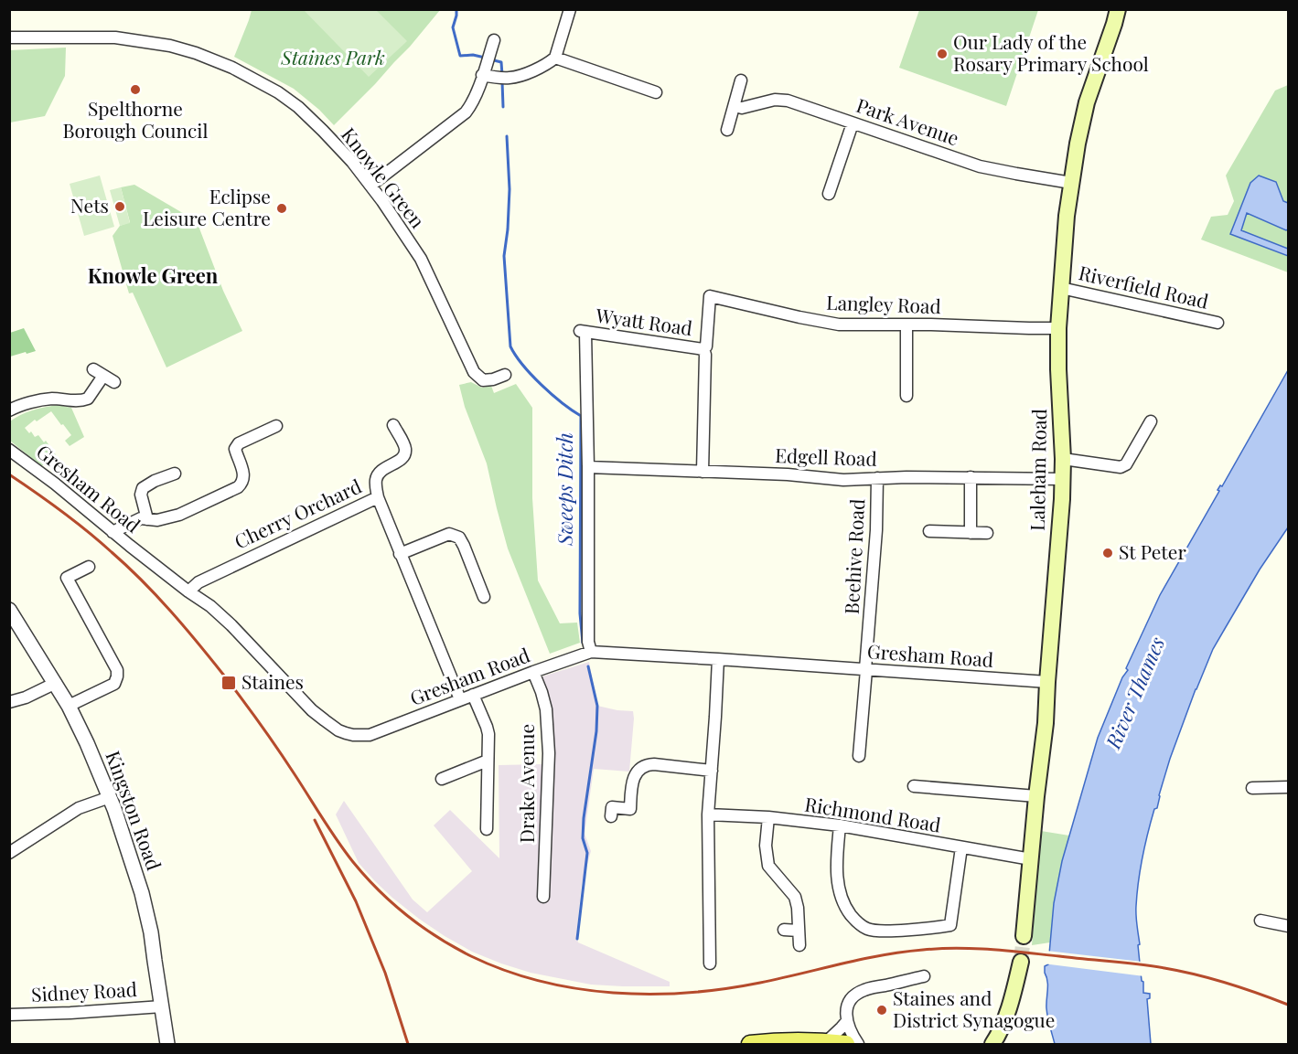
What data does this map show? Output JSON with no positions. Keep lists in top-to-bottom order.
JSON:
{
  "streets": {
    "main road": ["Laleham Road"],
    "street": [
      "Park Avenue",
      "Knowle Green",
      "Riverfield Road",
      "Langley Road",
      "Wyatt Road",
      "Edgell Road",
      "Gresham Road",
      "Cherry Orchard",
      "Beehive Road",
      "Drake Avenue",
      "Kingston Road",
      "Richmond Road",
      "Sidney Road"
    ]
  },
  "crossings": [
    ["Park Avenue", "Laleham Road"],
    ["Riverfield Road", "Laleham Road"],
    ["Langley Road", "Wyatt Road"],
    ["Langley Road", "Laleham Road"],
    ["Wyatt Road", "Edgell Road"],
    ["Edgell Road", "Laleham Road"],
    ["Edgell Road", "Beehive Road"],
    ["Laleham Road", "Gresham Road"],
    ["Laleham Road", "Richmond Road"],
    ["Gresham Road", "Cherry Orchard"],
    ["Gresham Road", "Beehive Road"],
    ["Gresham Road", "Drake Avenue"],
    ["Kingston Road", "Sidney Road"]
  ],
  "districts": ["Knowle Green"],
  "water": ["Sweeps Ditch", "River Thames"],
  "parks": ["Staines Park"],
  "places": {
    "other": [
      "Our Lady of the Rosary Primary School",
      "Spelthorne Borough Council",
      "Nets",
      "Eclipse Leisure Centre",
      "St Peter",
      "Staines and District Synagogue"
    ],
    "transit": ["Staines"]
  }
}
